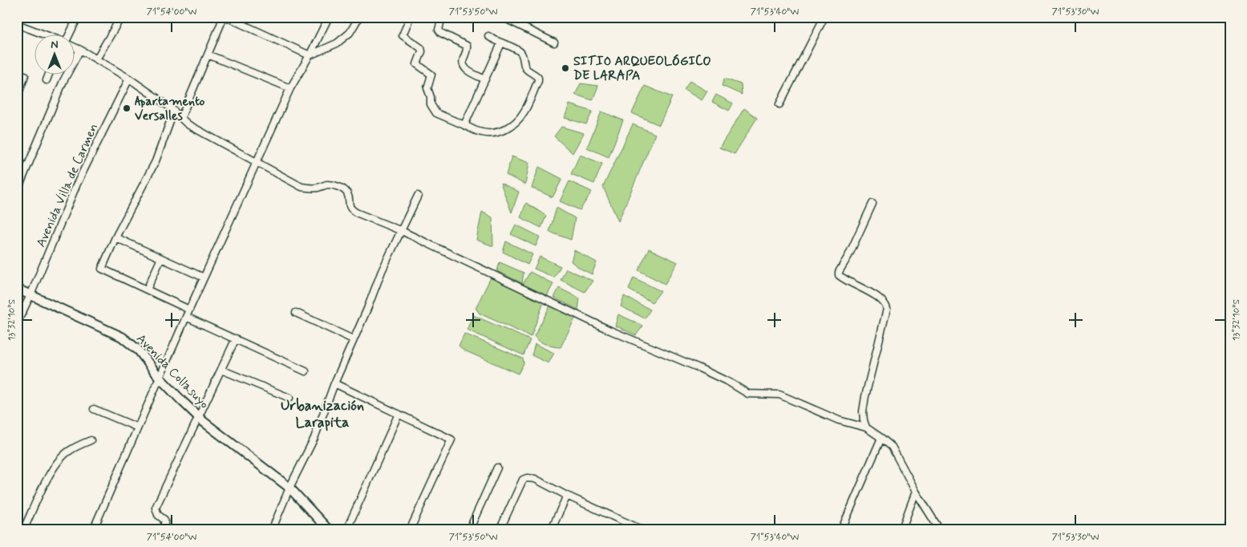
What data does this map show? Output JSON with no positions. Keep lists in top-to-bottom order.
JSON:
{
  "streets": {
    "street": ["Avenida Villa de Carmen", "Avenida Collasuyo"]
  },
  "crossings": [
    ["Avenida Villa de Carmen", "Avenida Collasuyo"]
  ],
  "districts": ["Urbanización Larapita"],
  "places": ["SITIO ARQUEOLÓGICO DE LARAPA", "Apartamento Versalles"],
  "north": "top",
  "coordinates": [
    "71°54'00\"W",
    "71°53'50\"W",
    "71°53'40\"W",
    "71°53'30\"W",
    "13°32'10\"S"
  ]
}
